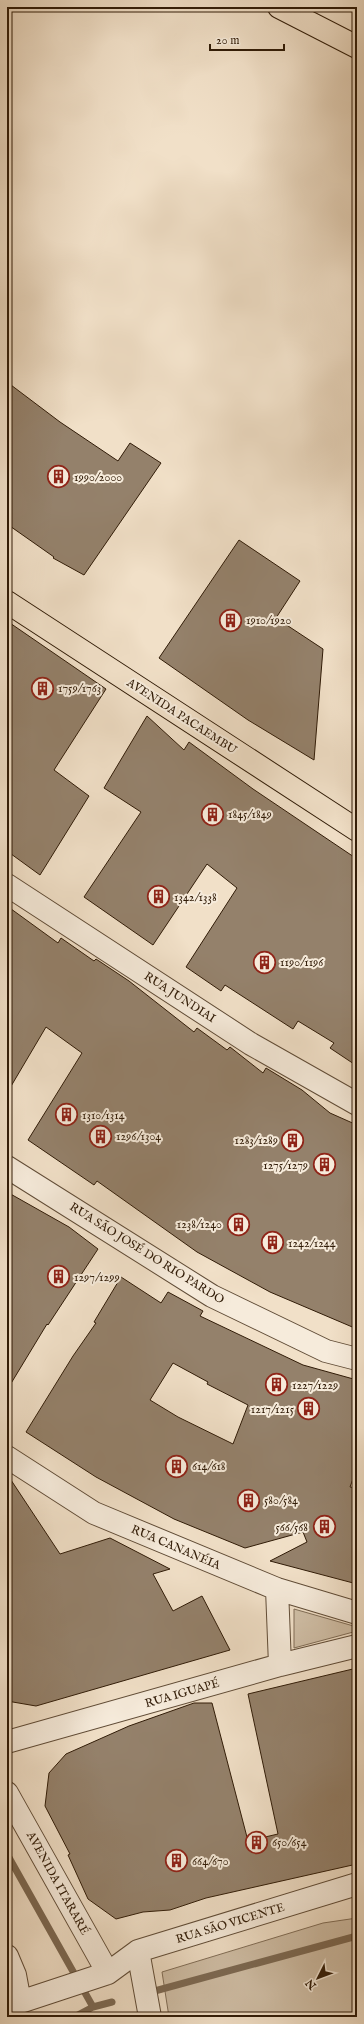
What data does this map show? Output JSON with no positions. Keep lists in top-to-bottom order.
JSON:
{
  "streets": {
    "main road": ["AVENIDA PACAEMBU"],
    "street": [
      "RUA JUNDIAI",
      "RUA SÃO JOSÉ DO RIO PARDO",
      "RUA CANANÉIA",
      "RUA IGUAPÉ",
      "AVENIDA ITARARÉ",
      "RUA SÃO VICENTE"
    ]
  },
  "crossings": [
    ["AVENIDA ITARARÉ", "RUA SÃO VICENTE"]
  ],
  "places": {
    "building": [
      "1990/2000",
      "1910/1920",
      "1759/1763",
      "1845/1849",
      "1342/1338",
      "1190/1196",
      "1310/1314",
      "1296/1304",
      "1283/1289",
      "1275/1279",
      "1238/1240",
      "1242/1244",
      "1297/1299",
      "1227/1229",
      "1217/1215",
      "614/618",
      "580/584",
      "566/568",
      "650/654",
      "664/670"
    ]
  },
  "scale_bar": "20 m",
  "north": "bottom left"
}
